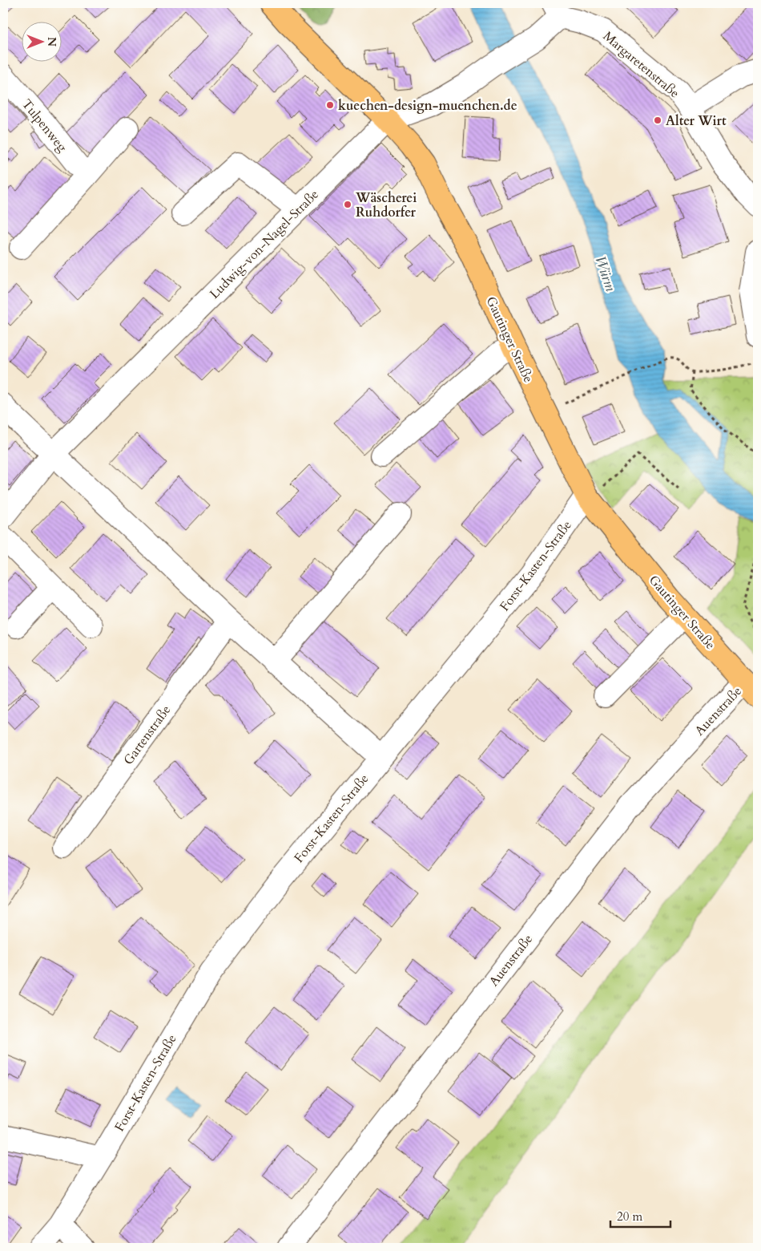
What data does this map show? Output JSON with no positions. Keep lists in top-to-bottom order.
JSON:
{
  "streets": {
    "main road": ["Gautinger Straße"],
    "street": [
      "Margaretenstraße",
      "Tulpenweg",
      "Ludwig-von-Nagel-Straße",
      "Forst-Kasten-Straße",
      "Auenstraße",
      "Gartenstraße"
    ]
  },
  "crossings": [
    ["Margaretenstraße", "Ludwig-von-Nagel-Straße"],
    ["Ludwig-von-Nagel-Straße", "Gautinger Straße"],
    ["Gautinger Straße", "Forst-Kasten-Straße"],
    ["Gautinger Straße", "Auenstraße"]
  ],
  "water": ["Würm"],
  "places": ["kuechen-design-muenchen.de", "Alter Wirt", "Wäscherei Ruhdorfer"],
  "scale_bar": "20 m",
  "north": "right"
}
